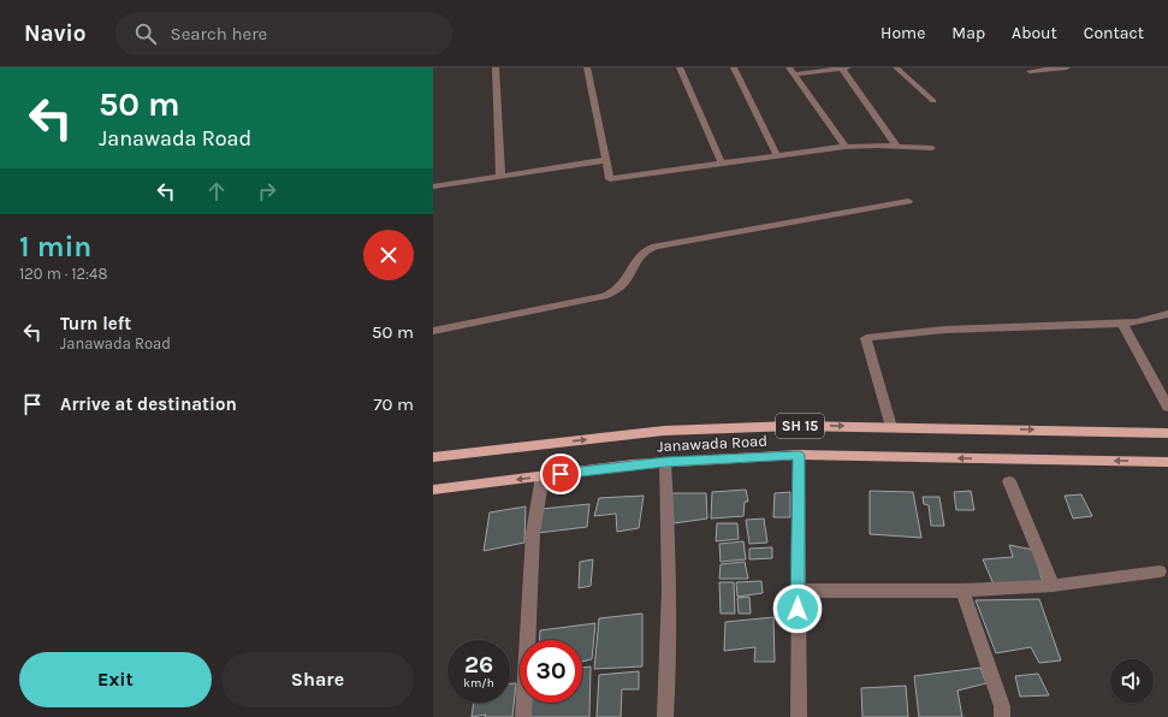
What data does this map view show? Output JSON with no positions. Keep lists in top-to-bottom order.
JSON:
{
  "streets": {
    "main road": ["SH 15", "Janawada Road"]
  },
  "page": {
    "header": "Navio",
    "search": "Search here",
    "nav": [
      "Home",
      "Map",
      "About",
      "Contact"
    ],
    "turn": ["50 m", "Janawada Road"],
    "heading": ["1 min", "120 m · 12:48"],
    "list": [
      {
        "name": "Turn left",
        "note": "Janawada Road",
        "value": "50 m"
      },
      {
        "name": "Arrive at destination",
        "value": "70 m"
      }
    ],
    "speed": "26 km/h",
    "limit": "30",
    "buttons": ["Exit", "Share"]
  }
}
